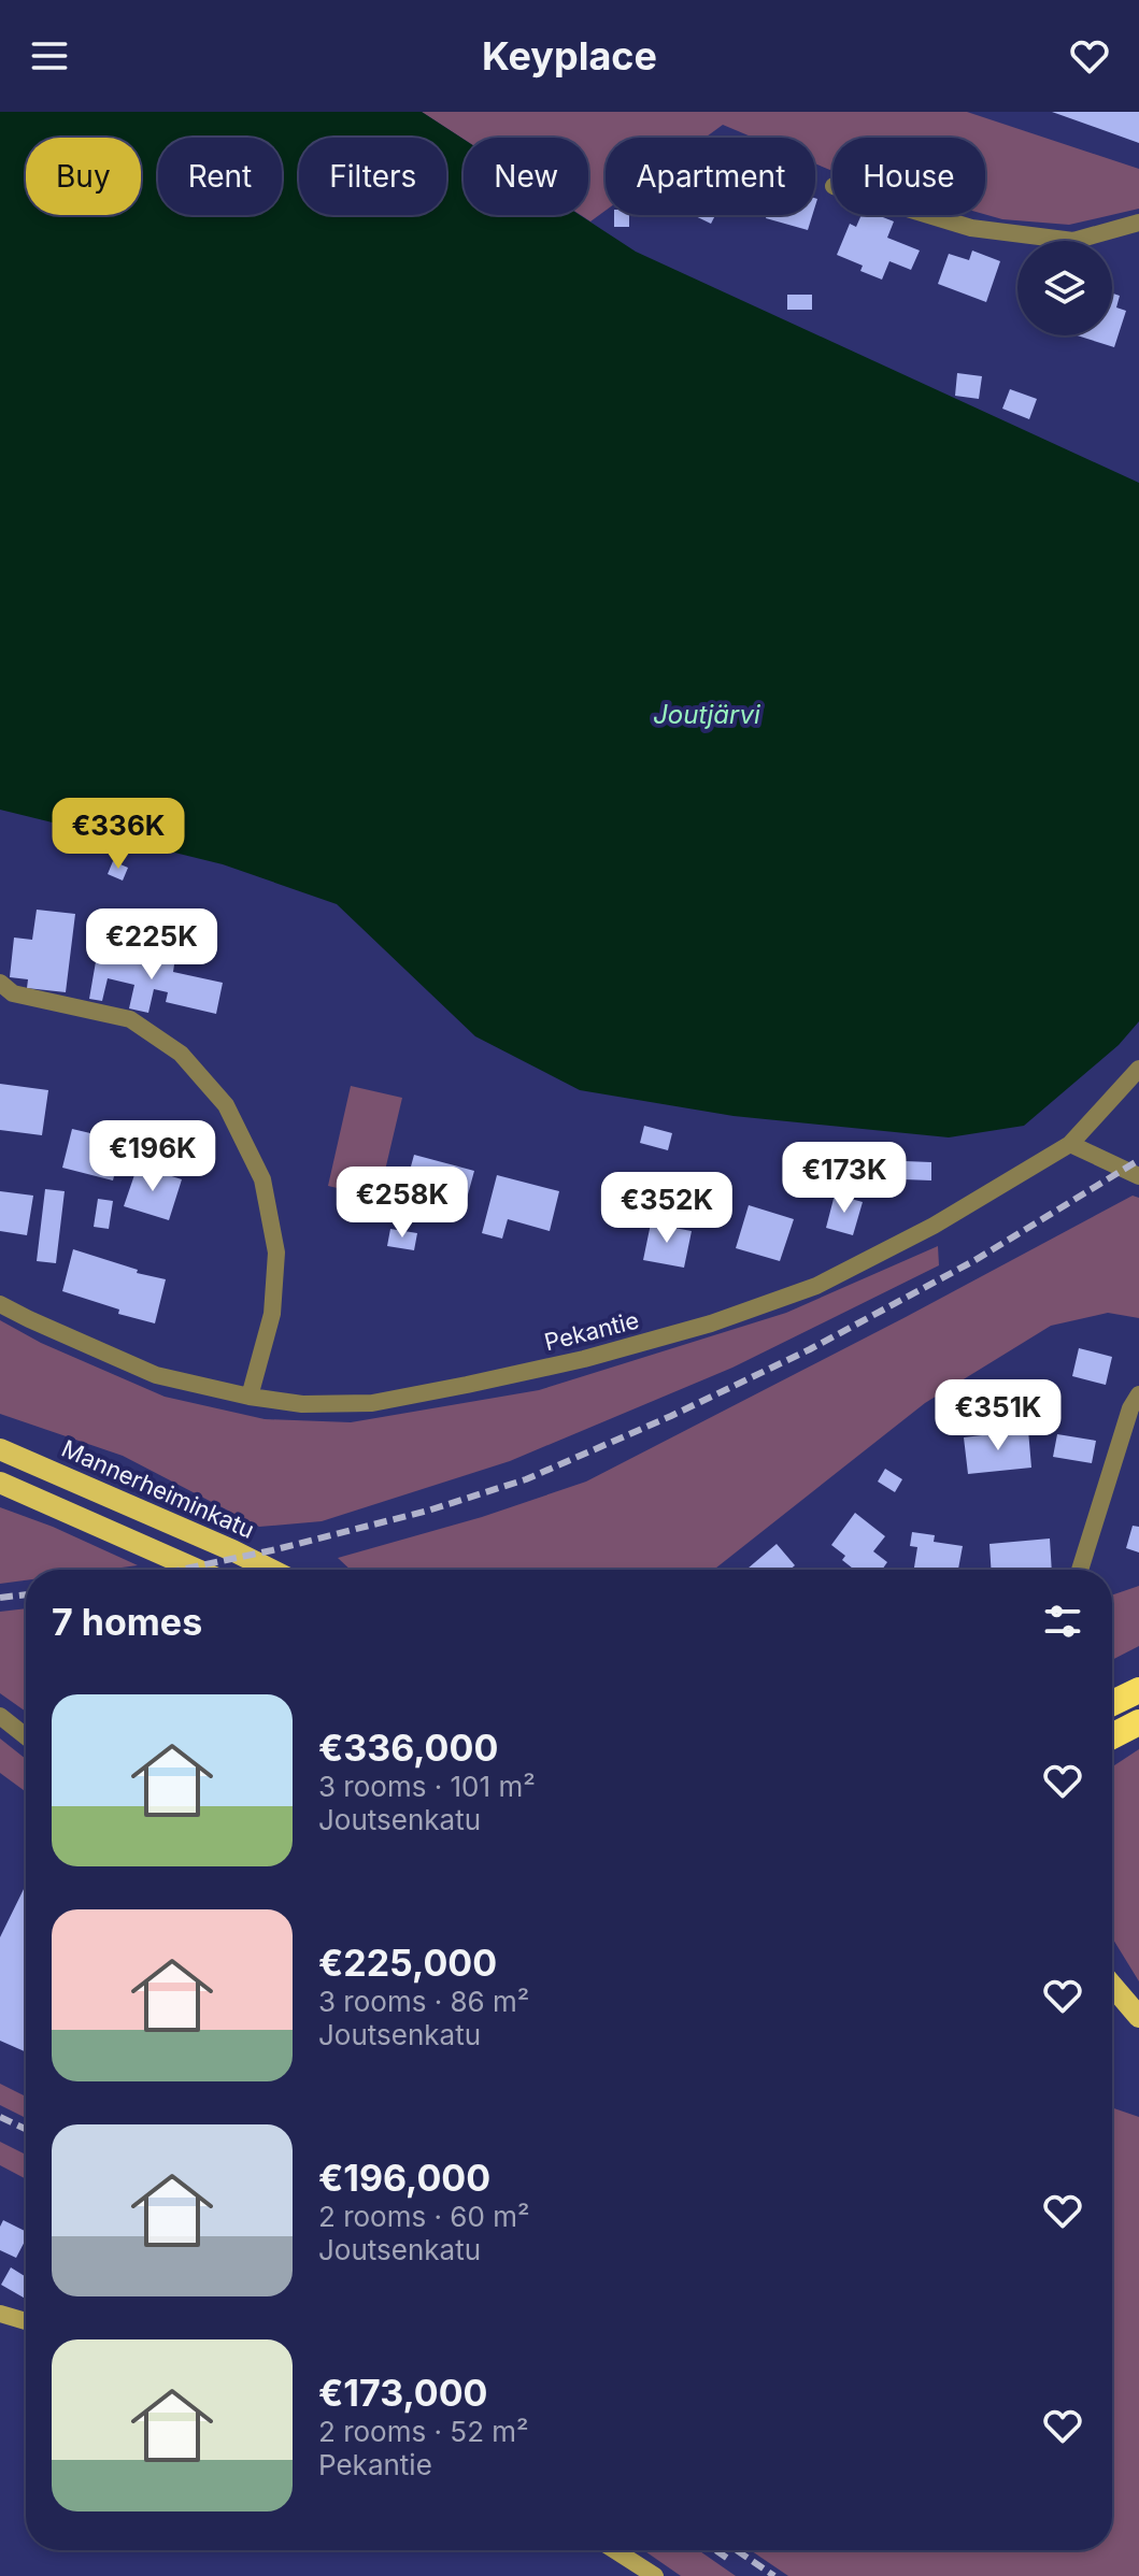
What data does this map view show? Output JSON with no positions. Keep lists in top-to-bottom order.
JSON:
{
  "streets": {
    "main road": ["Mannerheiminkatu"],
    "street": ["Pekantie"]
  },
  "water": ["Joutjärvi"],
  "page": {
    "header": "Keyplace",
    "chip": [
      "Buy",
      "Rent",
      "Filters",
      "New",
      "Apartment",
      "House"
    ],
    "price": [
      "€336K",
      "€225K",
      "€196K",
      "€173K",
      "€258K",
      "€352K",
      "€351K"
    ],
    "heading": "7 homes",
    "list": [
      {
        "name": "€336,000",
        "note": "3 rooms · 101 m² · Joutsenkatu"
      },
      {
        "name": "€225,000",
        "note": "3 rooms · 86 m² · Joutsenkatu"
      },
      {
        "name": "€196,000",
        "note": "2 rooms · 60 m² · Joutsenkatu"
      },
      {
        "name": "€173,000",
        "note": "2 rooms · 52 m² · Pekantie"
      }
    ]
  }
}
